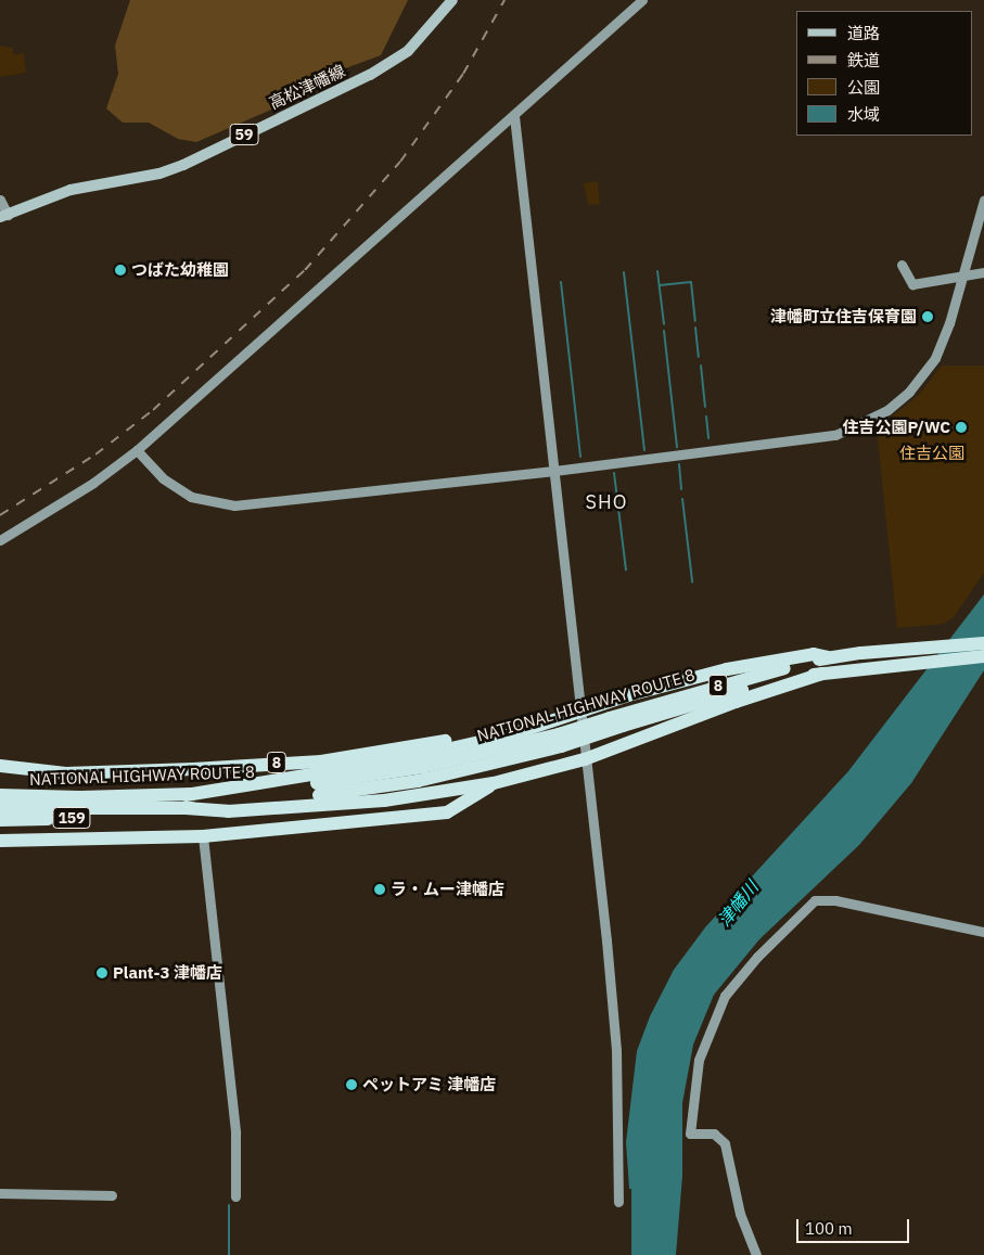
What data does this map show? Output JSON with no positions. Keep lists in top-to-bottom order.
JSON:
{
  "streets": {
    "highway": ["8", "NATIONAL HIGHWAY ROUTE 8", "159"],
    "main road": ["高松津幡線", "59"]
  },
  "crossings": [
    ["8", "NATIONAL HIGHWAY ROUTE 8"],
    ["NATIONAL HIGHWAY ROUTE 8", "159"]
  ],
  "districts": ["SHO"],
  "water": ["津幡川"],
  "parks": ["住吉公園"],
  "places": [
    "つばた幼稚園",
    "津幡町立住吉保育園",
    "住吉公園P/WC",
    "ラ・ムー津幡店",
    "Plant-3 津幡店",
    "ペットアミ 津幡店"
  ],
  "legend": [
    "道路",
    "鉄道",
    "公園",
    "水域"
  ],
  "scale_bar": "100 m"
}
